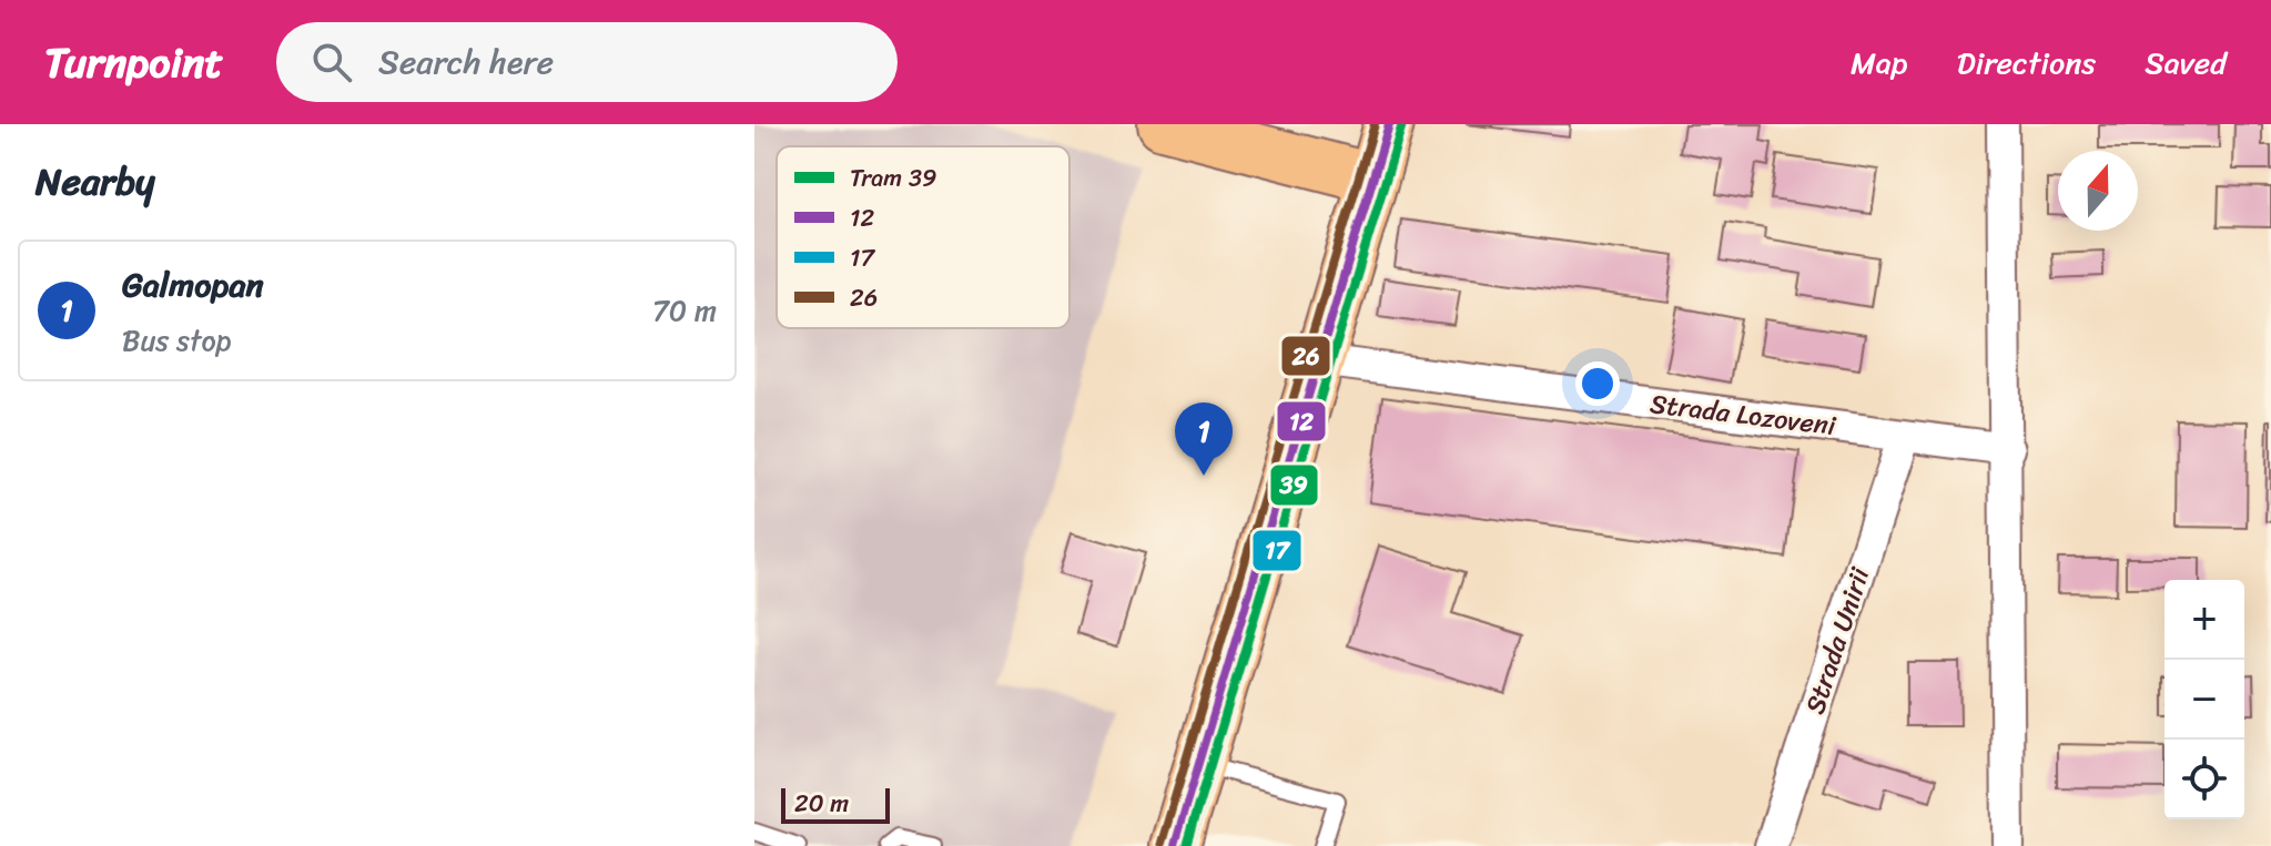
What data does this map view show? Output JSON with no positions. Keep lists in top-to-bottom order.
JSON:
{
  "streets": {
    "street": ["Strada Lozoveni", "Strada Unirii"]
  },
  "crossings": [
    ["Strada Lozoveni", "Strada Unirii"]
  ],
  "lines": [
    "tram line 39",
    "transit line 12",
    "transit line 26",
    "transit line 17"
  ],
  "legend": [
    "Tram 39",
    "12",
    "17",
    "26"
  ],
  "scale_bar": "20 m",
  "north": "top",
  "page": {
    "header": "Turnpoint",
    "search": "Search here",
    "nav": ["Map", "Directions", "Saved"],
    "heading": "Nearby",
    "list": [
      {
        "mark": "1",
        "name": "Galmopan",
        "note": "Bus stop",
        "value": "70 m"
      }
    ],
    "pins": "1",
    "map_buttons": ["+", "−"],
    "scale": "20 m"
  }
}
